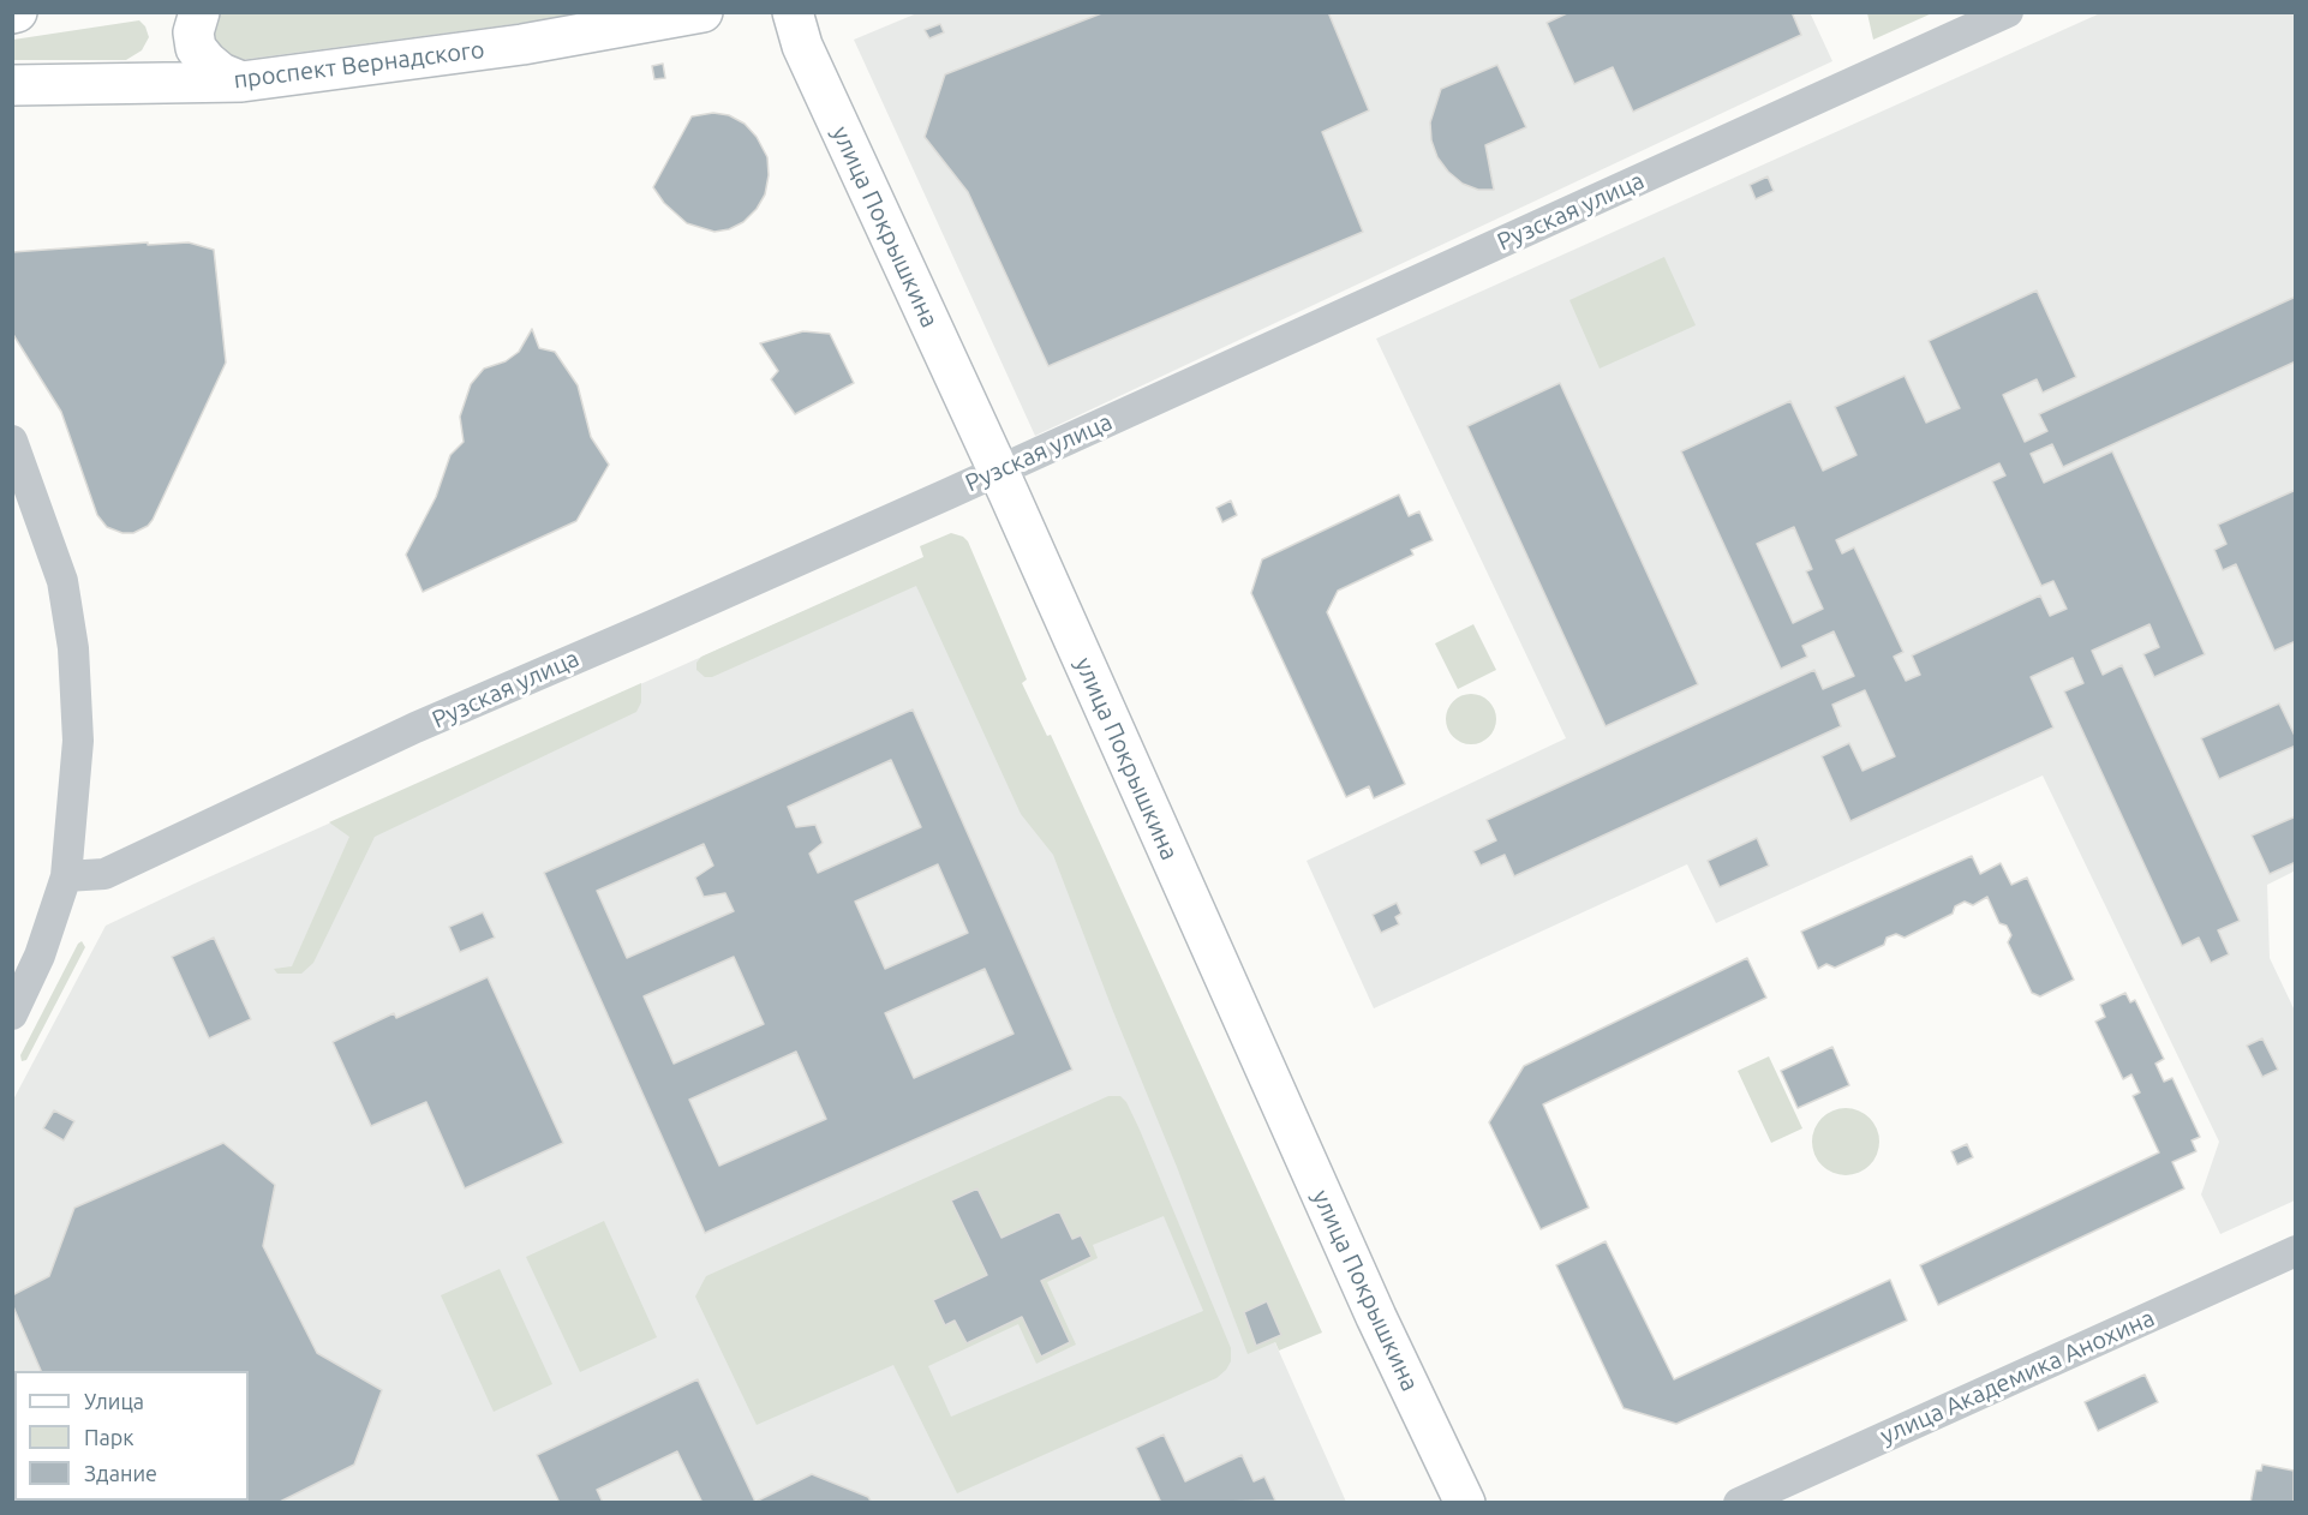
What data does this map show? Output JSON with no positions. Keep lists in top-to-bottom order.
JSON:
{
  "streets": {
    "main road": ["проспект Вернадского", "улица Покрышкина"],
    "street": ["Рузская улица", "улица Академика Анохина"]
  },
  "crossings": [
    ["Рузская улица", "улица Покрышкина"]
  ],
  "legend": ["Улица", "Парк", "Здание"]
}
